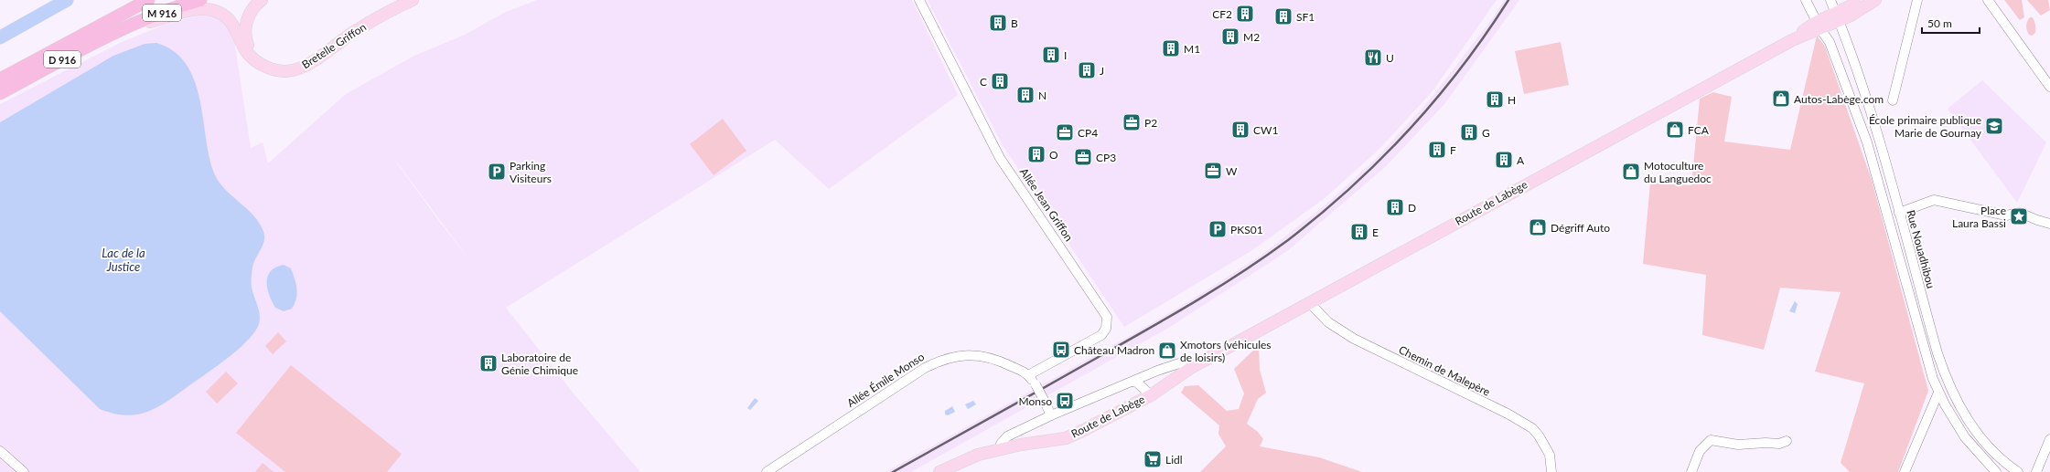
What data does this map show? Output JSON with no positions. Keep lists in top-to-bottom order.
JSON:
{
  "streets": {
    "highway": ["M 916", "D 916"],
    "main road": ["Bretelle Griffon", "Route de Labège"],
    "street": [
      "Allée Jean Griffon",
      "Rue Nouadhibou",
      "Chemin de Malepère",
      "Allée Émile Monso"
    ]
  },
  "crossings": [
    ["M 916", "Bretelle Griffon"],
    ["M 916", "D 916"],
    ["Bretelle Griffon", "D 916"],
    ["Route de Labège", "Rue Nouadhibou"],
    ["Route de Labège", "Chemin de Malepère"],
    ["Allée Jean Griffon", "Allée Émile Monso"]
  ],
  "water": ["Lac de la Justice"],
  "places": {
    "building": [
      "CF2",
      "SF1",
      "B",
      "M2",
      "M1",
      "I",
      "J",
      "C",
      "N",
      "H",
      "CW1",
      "G",
      "F",
      "O",
      "A",
      "D",
      "E",
      "Laboratoire de Génie Chimique"
    ],
    "restaurant": ["U"],
    "shop": [
      "Autos-Labège.com",
      "FCA",
      "Motoculture du Languedoc",
      "Dégriff Auto",
      "Xmotors (véhicules de loisirs)"
    ],
    "office": [
      "P2",
      "CP4",
      "CP3",
      "W"
    ],
    "school or university": ["École primaire publique Marie de Gournay"],
    "parking": ["Parking Visiteurs", "PKS01"],
    "place": ["Place Laura Bassi"],
    "bus stop": ["Château Madron", "Monso"],
    "supermarket": ["Lidl"]
  },
  "scale_bar": "50 m"
}
